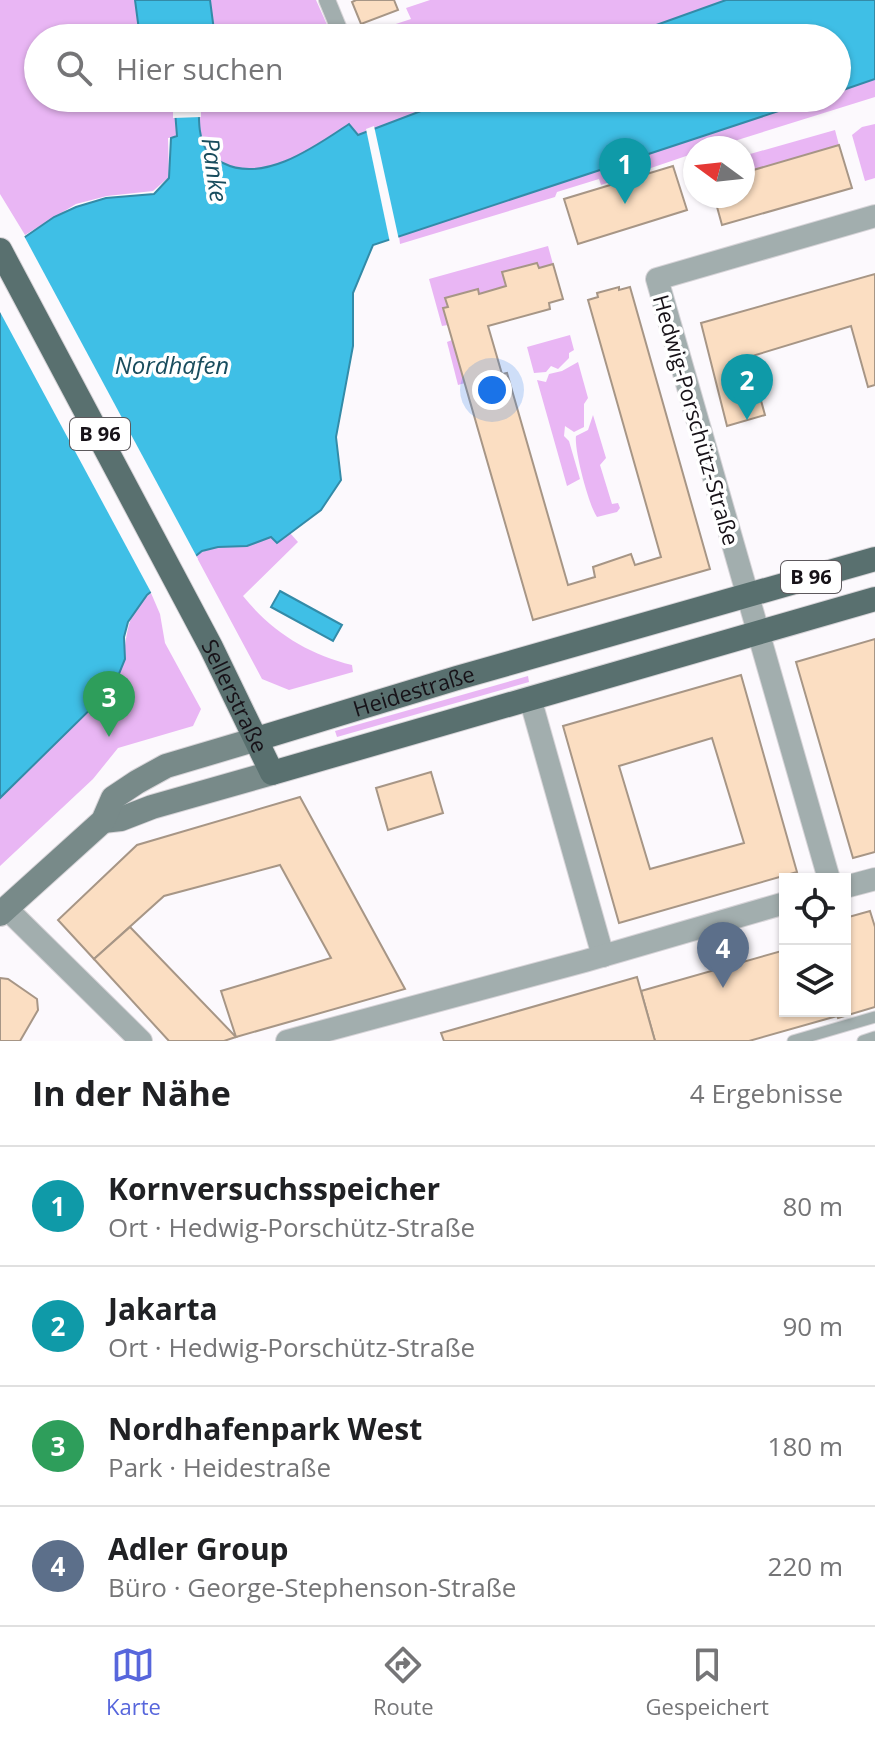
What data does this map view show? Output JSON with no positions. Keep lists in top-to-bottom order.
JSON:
{
  "streets": {
    "main road": ["B 96", "Heidestraße", "Sellerstraße"],
    "street": ["Hedwig-Porschütz-Straße"]
  },
  "crossings": [
    ["Hedwig-Porschütz-Straße", "Heidestraße"],
    ["Heidestraße", "Sellerstraße"]
  ],
  "water": ["Panke", "Nordhafen"],
  "north": "left",
  "page": {
    "search": "Hier suchen",
    "pins": [
      "1",
      "2",
      "3",
      "4"
    ],
    "heading": ["In der Nähe", "4 Ergebnisse"],
    "list": [
      {
        "mark": "1",
        "name": "Kornversuchsspeicher",
        "note": "Ort · Hedwig-Porschütz-Straße",
        "value": "80 m"
      },
      {
        "mark": "2",
        "name": "Jakarta",
        "note": "Ort · Hedwig-Porschütz-Straße",
        "value": "90 m"
      },
      {
        "mark": "3",
        "name": "Nordhafenpark West",
        "note": "Park · Heidestraße",
        "value": "180 m"
      },
      {
        "mark": "4",
        "name": "Adler Group",
        "note": "Büro · George-Stephenson-Straße",
        "value": "220 m"
      }
    ],
    "nav": ["Karte", "Route", "Gespeichert"]
  }
}
